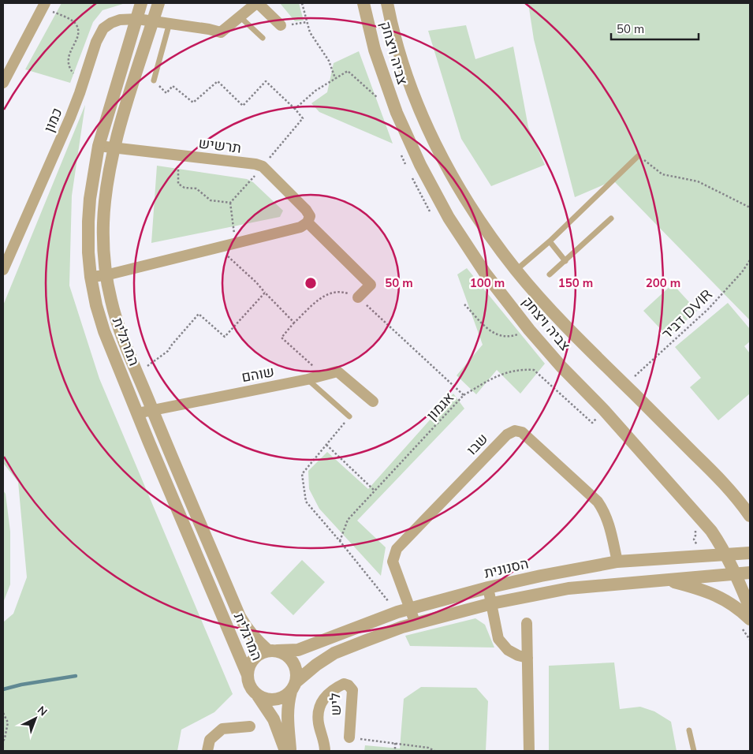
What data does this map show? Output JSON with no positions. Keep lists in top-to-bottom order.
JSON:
{
  "streets": {
    "street": [
      "צביה ויצחק",
      "כמון",
      "תרשיש",
      "המרגלית",
      "שוהם",
      "שבו",
      "הסנונית",
      "ליש"
    ],
    "path": ["דביר DVIR", "אגמון"]
  },
  "crossings": [
    ["צביה ויצחק", "הסנונית"],
    ["כמון", "המרגלית"],
    ["תרשיש", "המרגלית"],
    ["המרגלית", "שוהם"],
    ["המרגלית", "הסנונית"],
    ["שבו", "הסנונית"]
  ],
  "scale_bar": "50 m",
  "north": "top right",
  "rings": [
    "50 m",
    "100 m",
    "150 m",
    "200 m"
  ]
}
